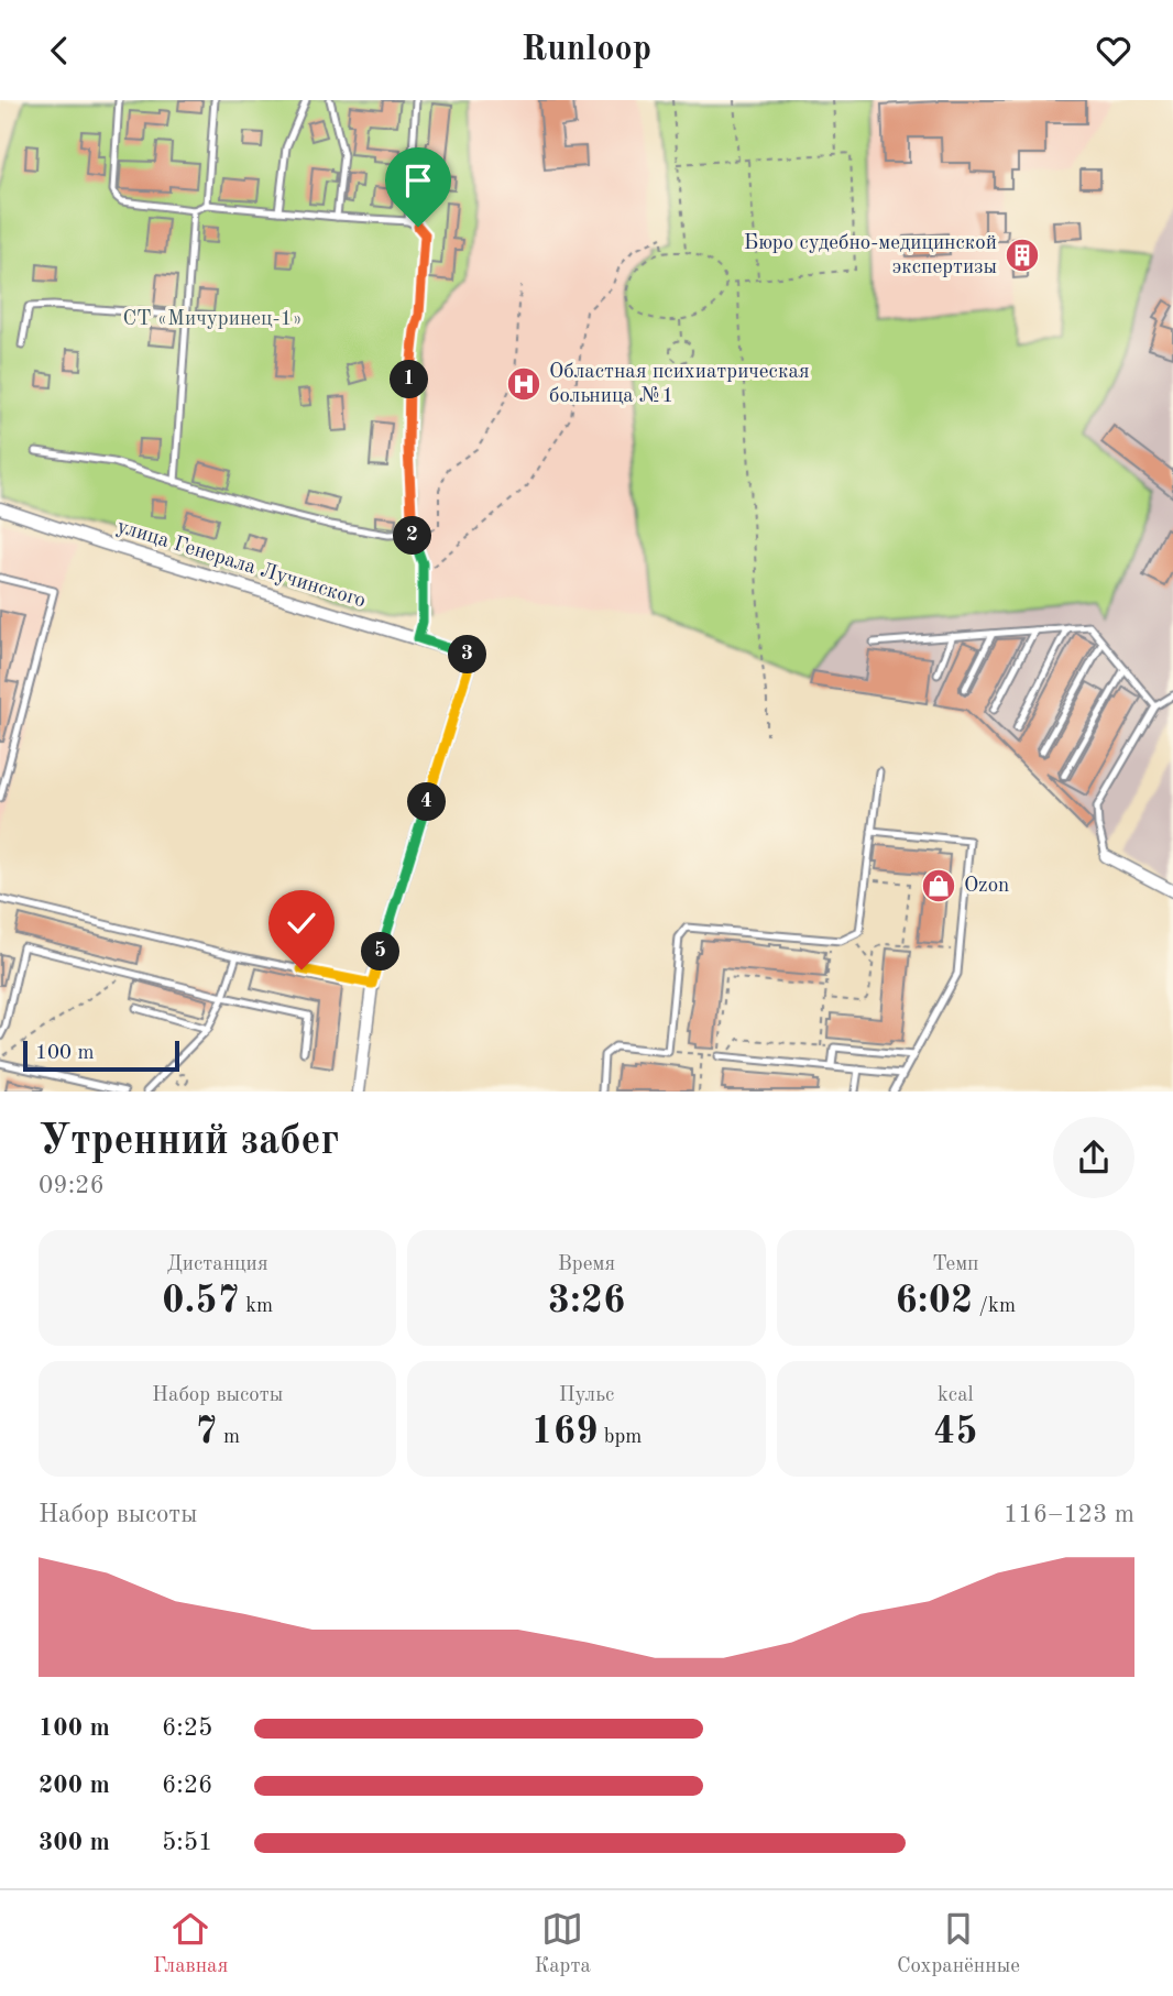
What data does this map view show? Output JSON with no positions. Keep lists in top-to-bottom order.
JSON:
{
  "streets": {
    "street": ["улица Генерала Лучинского"]
  },
  "parks": ["СТ «Мичуринец-1»"],
  "places": {
    "building": ["Бюро судебно-медицинской экспертизы"],
    "hospital": ["Областная психиатрическая больница №1"],
    "shop": ["Ozon"]
  },
  "scale_bar": "100 m",
  "page": {
    "header": "Runloop",
    "pins": [
      "1",
      "2",
      "3",
      "4",
      "5"
    ],
    "scale": "100 m",
    "heading": ["Утренний забег", "09:26"],
    "stats": [
      ["Дистанция", "0.57 km"],
      ["Время", "3:26"],
      ["Темп", "6:02 /km"],
      ["Набор высоты", "7 m"],
      ["Пульс", "169 bpm"],
      ["kcal", "45"]
    ],
    "chart": ["Набор высоты", "116–123 m"],
    "list": [
      {
        "name": "100 m",
        "note": "6:25"
      },
      {
        "name": "200 m",
        "note": "6:26"
      },
      {
        "name": "300 m",
        "note": "5:51"
      }
    ],
    "tabs": ["Главная", "Карта", "Сохранённые"]
  }
}
